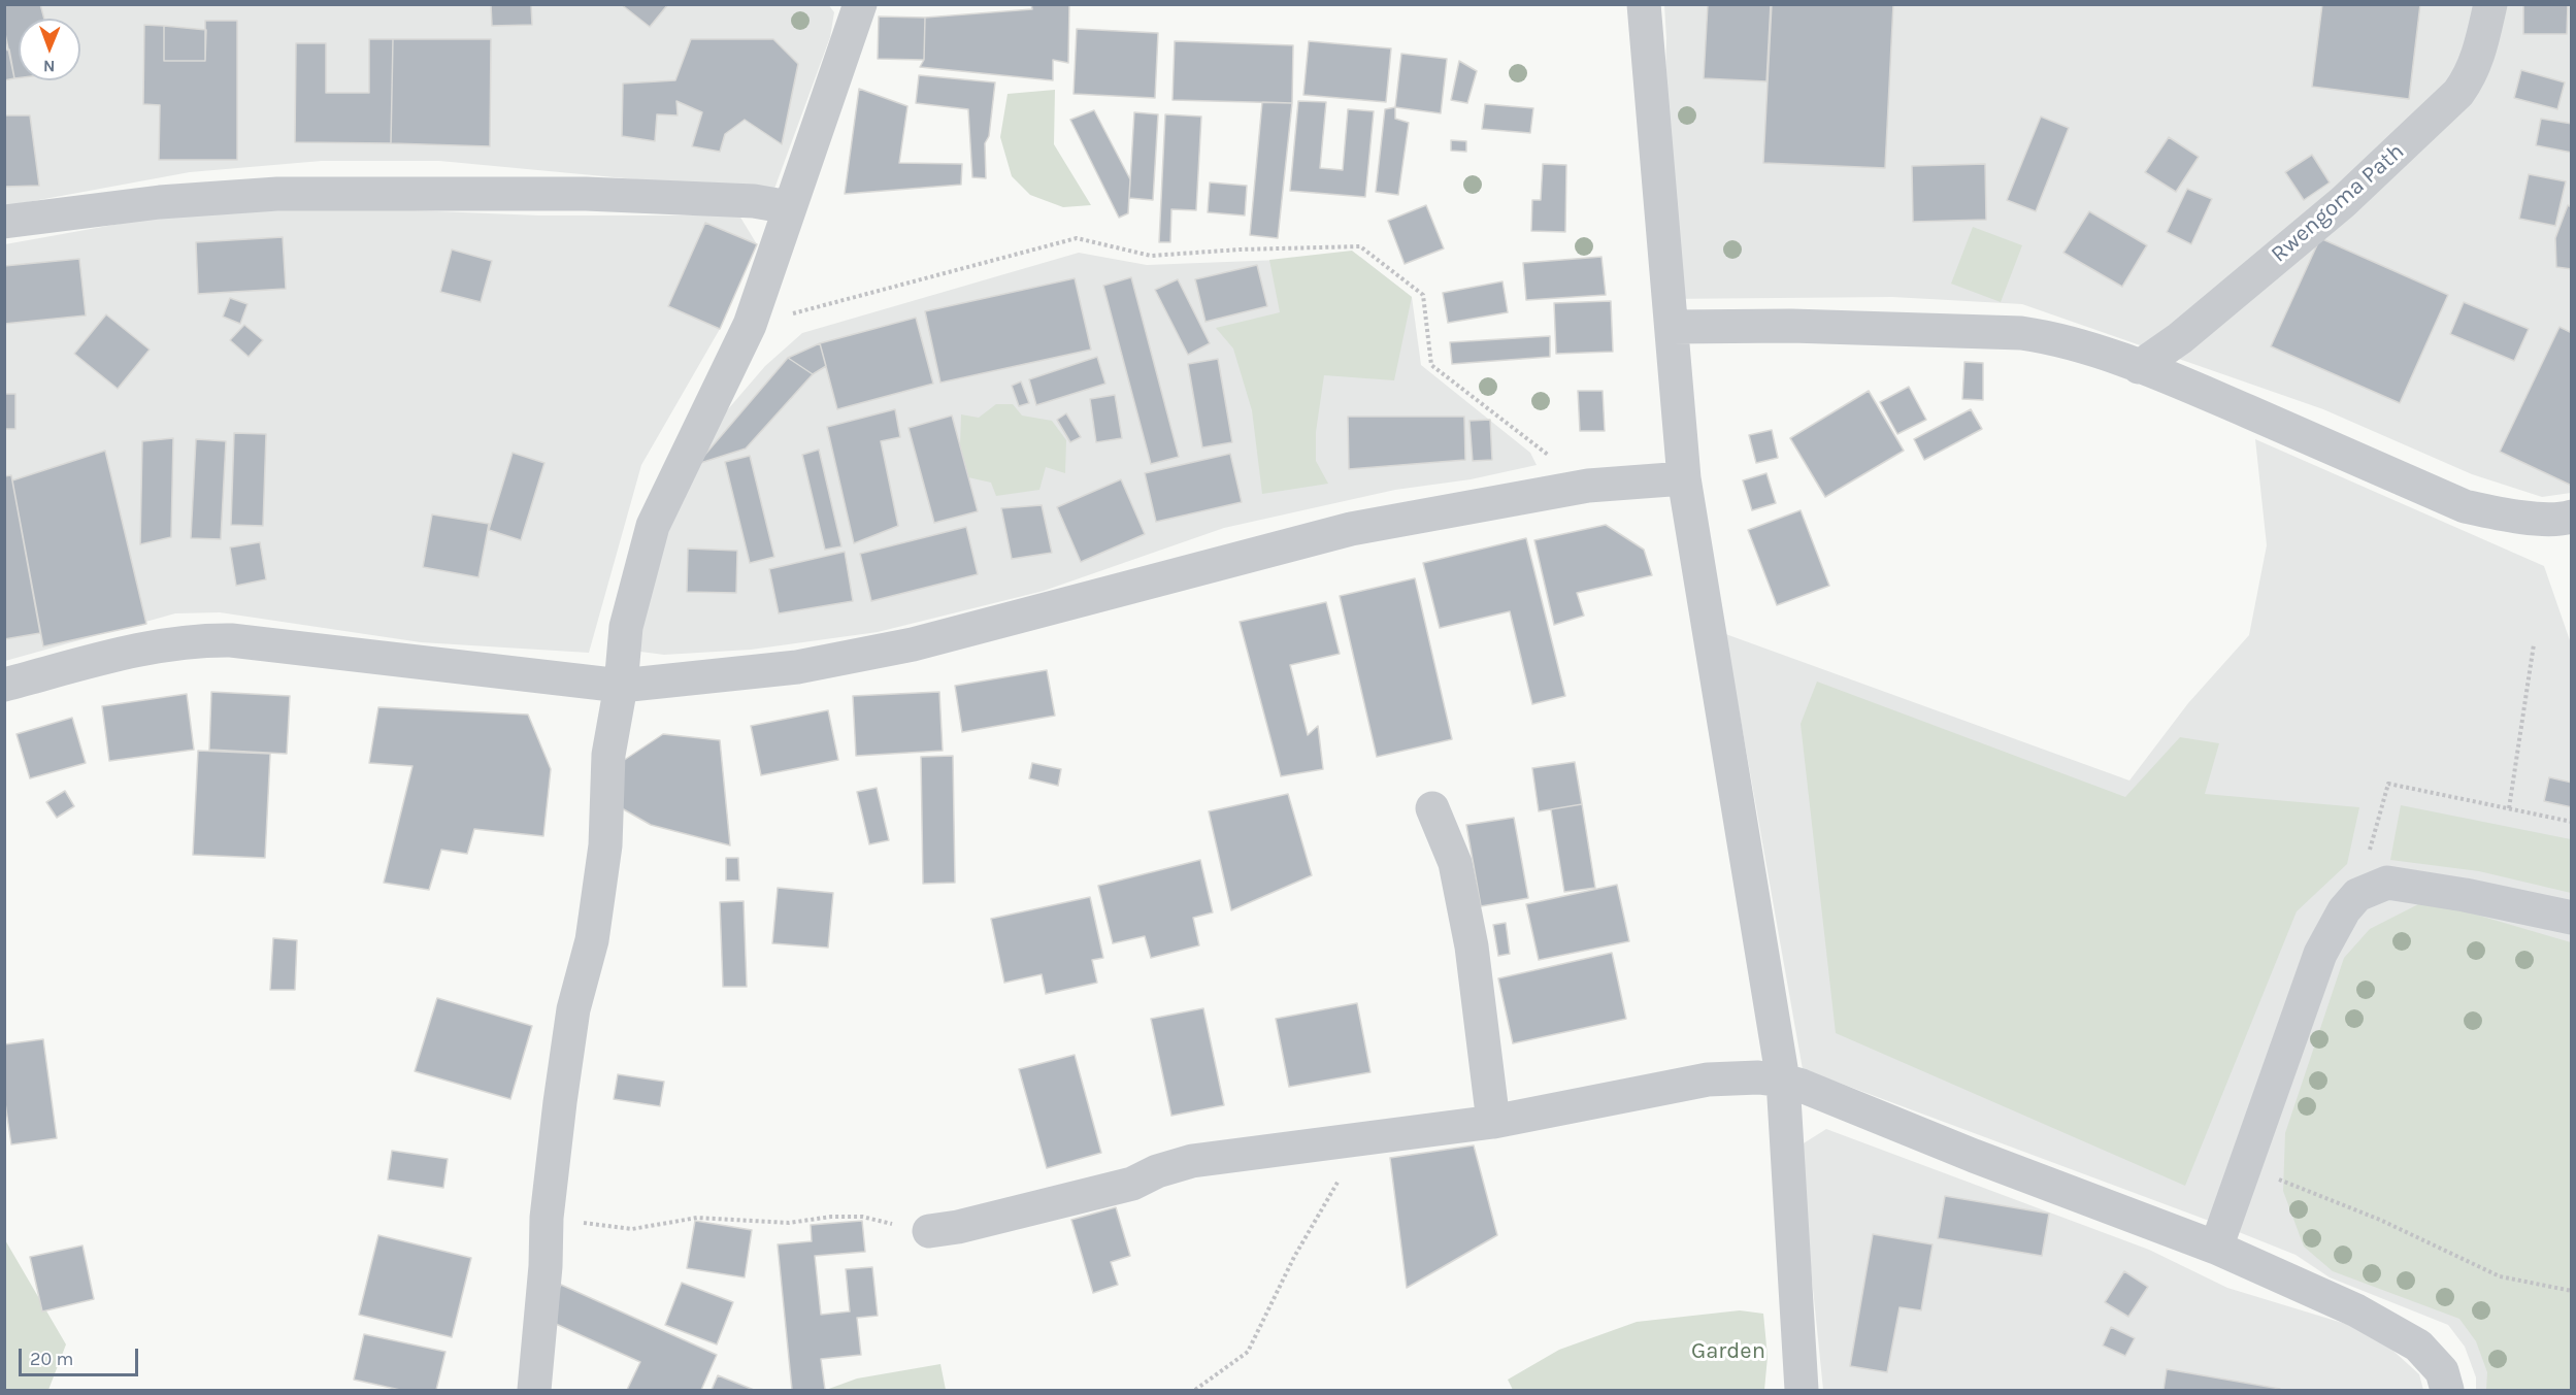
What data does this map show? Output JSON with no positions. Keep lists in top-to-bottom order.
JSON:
{
  "streets": {
    "street": ["Rwengoma Path"]
  },
  "parks": ["Garden"],
  "scale_bar": "20 m",
  "north": "bottom"
}
